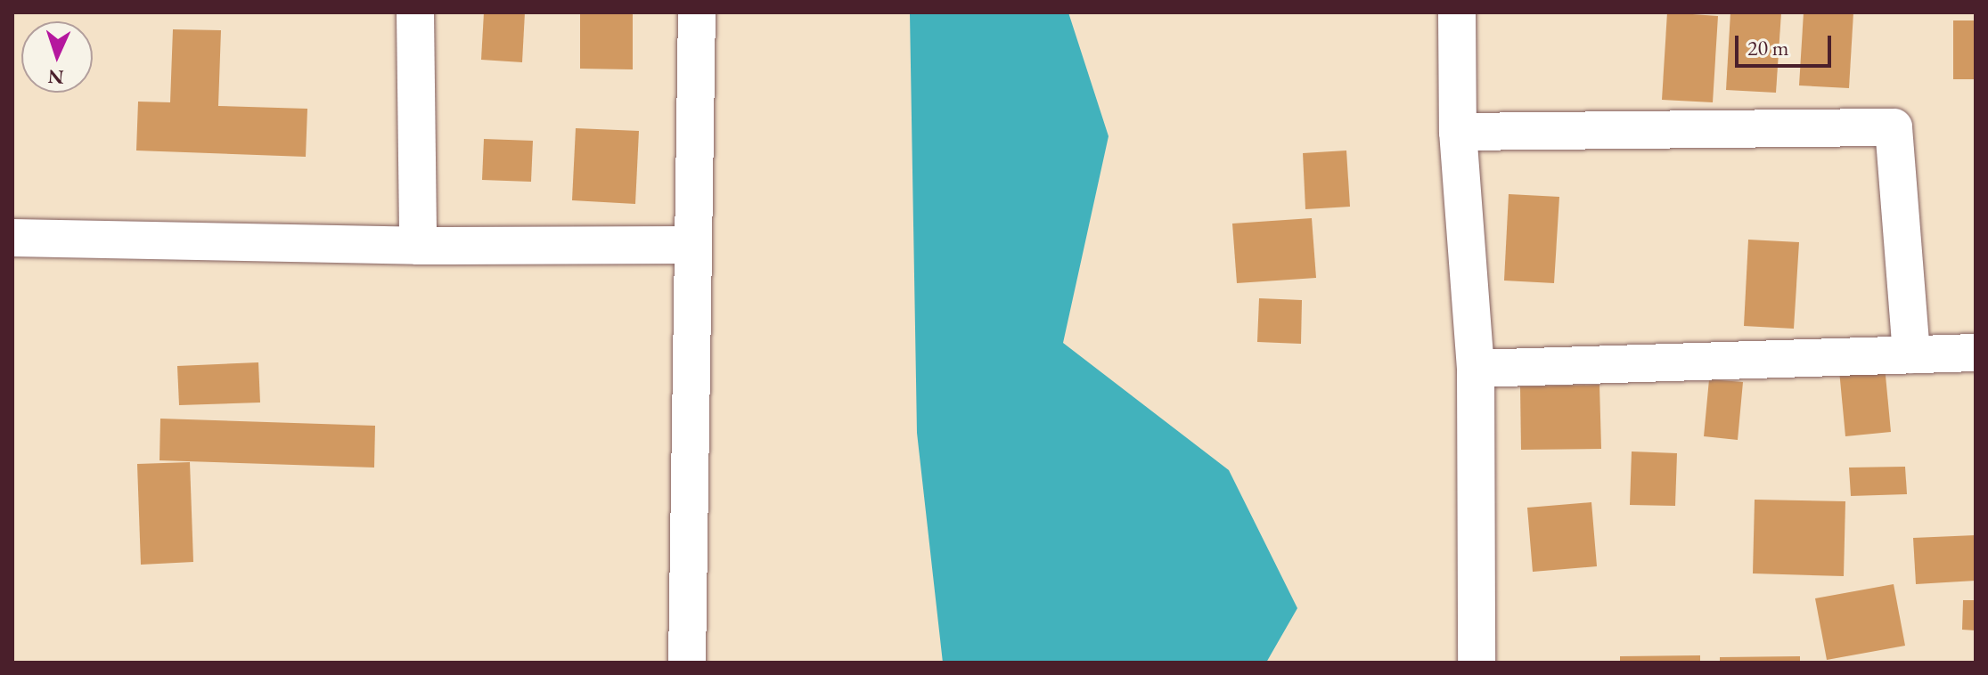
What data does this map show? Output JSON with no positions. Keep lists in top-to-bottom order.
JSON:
{
  "scale_bar": "20 m",
  "north": "bottom"
}
